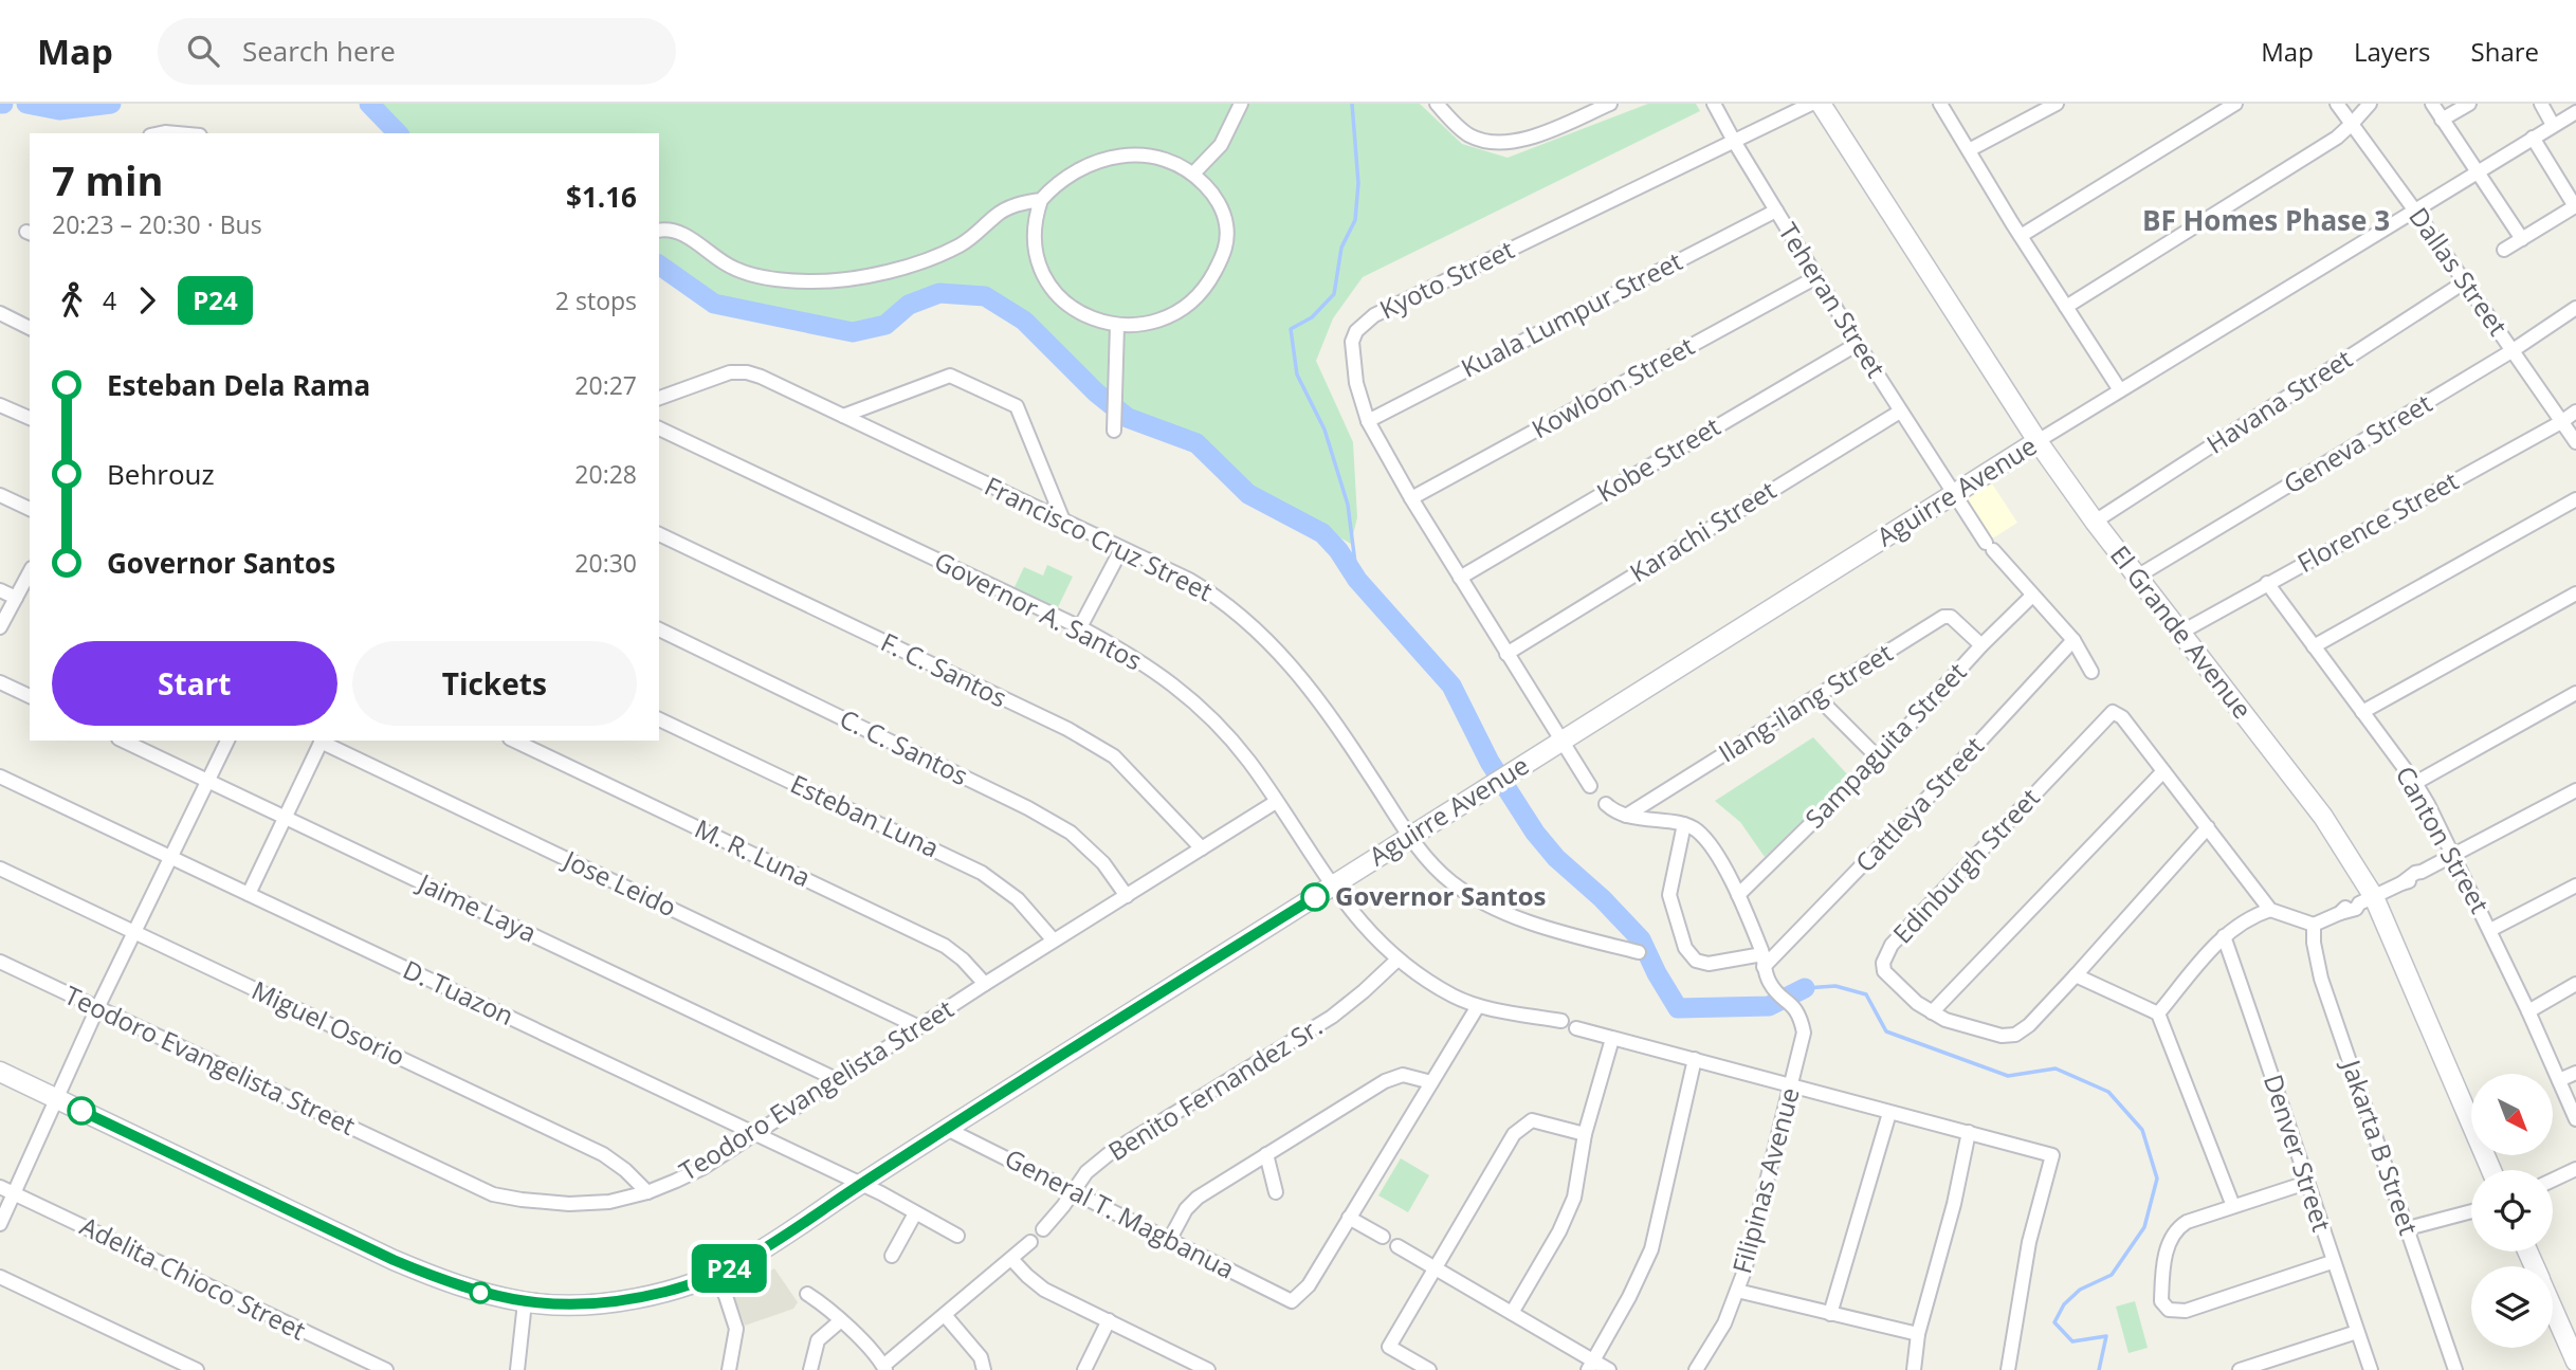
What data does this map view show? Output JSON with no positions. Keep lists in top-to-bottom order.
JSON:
{
  "streets": {
    "street": [
      "Dallas Street",
      "Kyoto Street",
      "Teheran Street",
      "Kuala Lumpur Street",
      "Kowloon Street",
      "Havana Street",
      "Geneva Street",
      "Kobe Street",
      "Aguirre Avenue",
      "Florence Street",
      "Karachi Street",
      "Francisco Cruz Street",
      "Governor A. Santos",
      "El Grande Avenue",
      "F. C. Santos",
      "Ilang-ilang Street",
      "Sampaguita Street",
      "C. C. Santos",
      "Cattleya Street",
      "Esteban Luna",
      "Canton Street",
      "M. R. Luna",
      "Edinburgh Street",
      "Jose Leido",
      "Jaime Laya",
      "D. Tuazon",
      "Miguel Osorio",
      "Teodoro Evangelista Street",
      "Benito Fernandez Sr.",
      "Jakarta B Street",
      "Denver Street",
      "Filipinas Avenue",
      "General T. Magbanua",
      "Adelita Chioco Street"
    ]
  },
  "crossings": [
    ["Dallas Street", "Havana Street"],
    ["Dallas Street", "Geneva Street"],
    ["Dallas Street", "Aguirre Avenue"],
    ["Dallas Street", "Florence Street"],
    ["Kyoto Street", "Teheran Street"],
    ["Kyoto Street", "Kuala Lumpur Street"],
    ["Kyoto Street", "Kowloon Street"],
    ["Kyoto Street", "Kobe Street"],
    ["Kyoto Street", "Aguirre Avenue"],
    ["Kyoto Street", "Karachi Street"],
    ["Teheran Street", "Kuala Lumpur Street"],
    ["Teheran Street", "Kowloon Street"],
    ["Teheran Street", "Kobe Street"],
    ["Teheran Street", "Aguirre Avenue"],
    ["Teheran Street", "Karachi Street"],
    ["Teheran Street", "Sampaguita Street"],
    ["Teheran Street", "Cattleya Street"],
    ["Havana Street", "El Grande Avenue"],
    ["Geneva Street", "El Grande Avenue"],
    ["Aguirre Avenue", "Francisco Cruz Street"],
    ["Aguirre Avenue", "Governor A. Santos"],
    ["Aguirre Avenue", "El Grande Avenue"],
    ["Aguirre Avenue", "D. Tuazon"],
    ["Aguirre Avenue", "General T. Magbanua"],
    ["Florence Street", "El Grande Avenue"],
    ["Florence Street", "Canton Street"],
    ["Governor A. Santos", "Teodoro Evangelista Street"],
    ["Governor A. Santos", "Benito Fernandez Sr."],
    ["F. C. Santos", "Teodoro Evangelista Street"],
    ["Ilang-ilang Street", "Sampaguita Street"],
    ["Sampaguita Street", "Filipinas Avenue"],
    ["C. C. Santos", "Teodoro Evangelista Street"],
    ["Cattleya Street", "Filipinas Avenue"],
    ["Esteban Luna", "Teodoro Evangelista Street"],
    ["M. R. Luna", "Teodoro Evangelista Street"],
    ["Jose Leido", "Teodoro Evangelista Street"],
    ["Jaime Laya", "Teodoro Evangelista Street"],
    ["D. Tuazon", "Teodoro Evangelista Street"],
    ["Miguel Osorio", "Teodoro Evangelista Street"],
    ["Benito Fernandez Sr.", "General T. Magbanua"]
  ],
  "districts": ["BF Homes Phase 3"],
  "places": ["Governor Santos"],
  "lines": ["bus line P24"],
  "north": "bottom right",
  "page": {
    "header": "Map",
    "search": "Search here",
    "nav": ["Map", "Layers", "Share"],
    "on_map": "P24",
    "heading": ["7 min", "20:23 – 20:30 · Bus", "$1.16"],
    "legs": ["4", "P24", "2 stops"],
    "list": [
      {
        "name": "Esteban Dela Rama",
        "value": "20:27"
      },
      {
        "name": "Behrouz",
        "value": "20:28"
      },
      {
        "name": "Governor Santos",
        "value": "20:30"
      }
    ],
    "buttons": ["Start", "Tickets"]
  }
}
